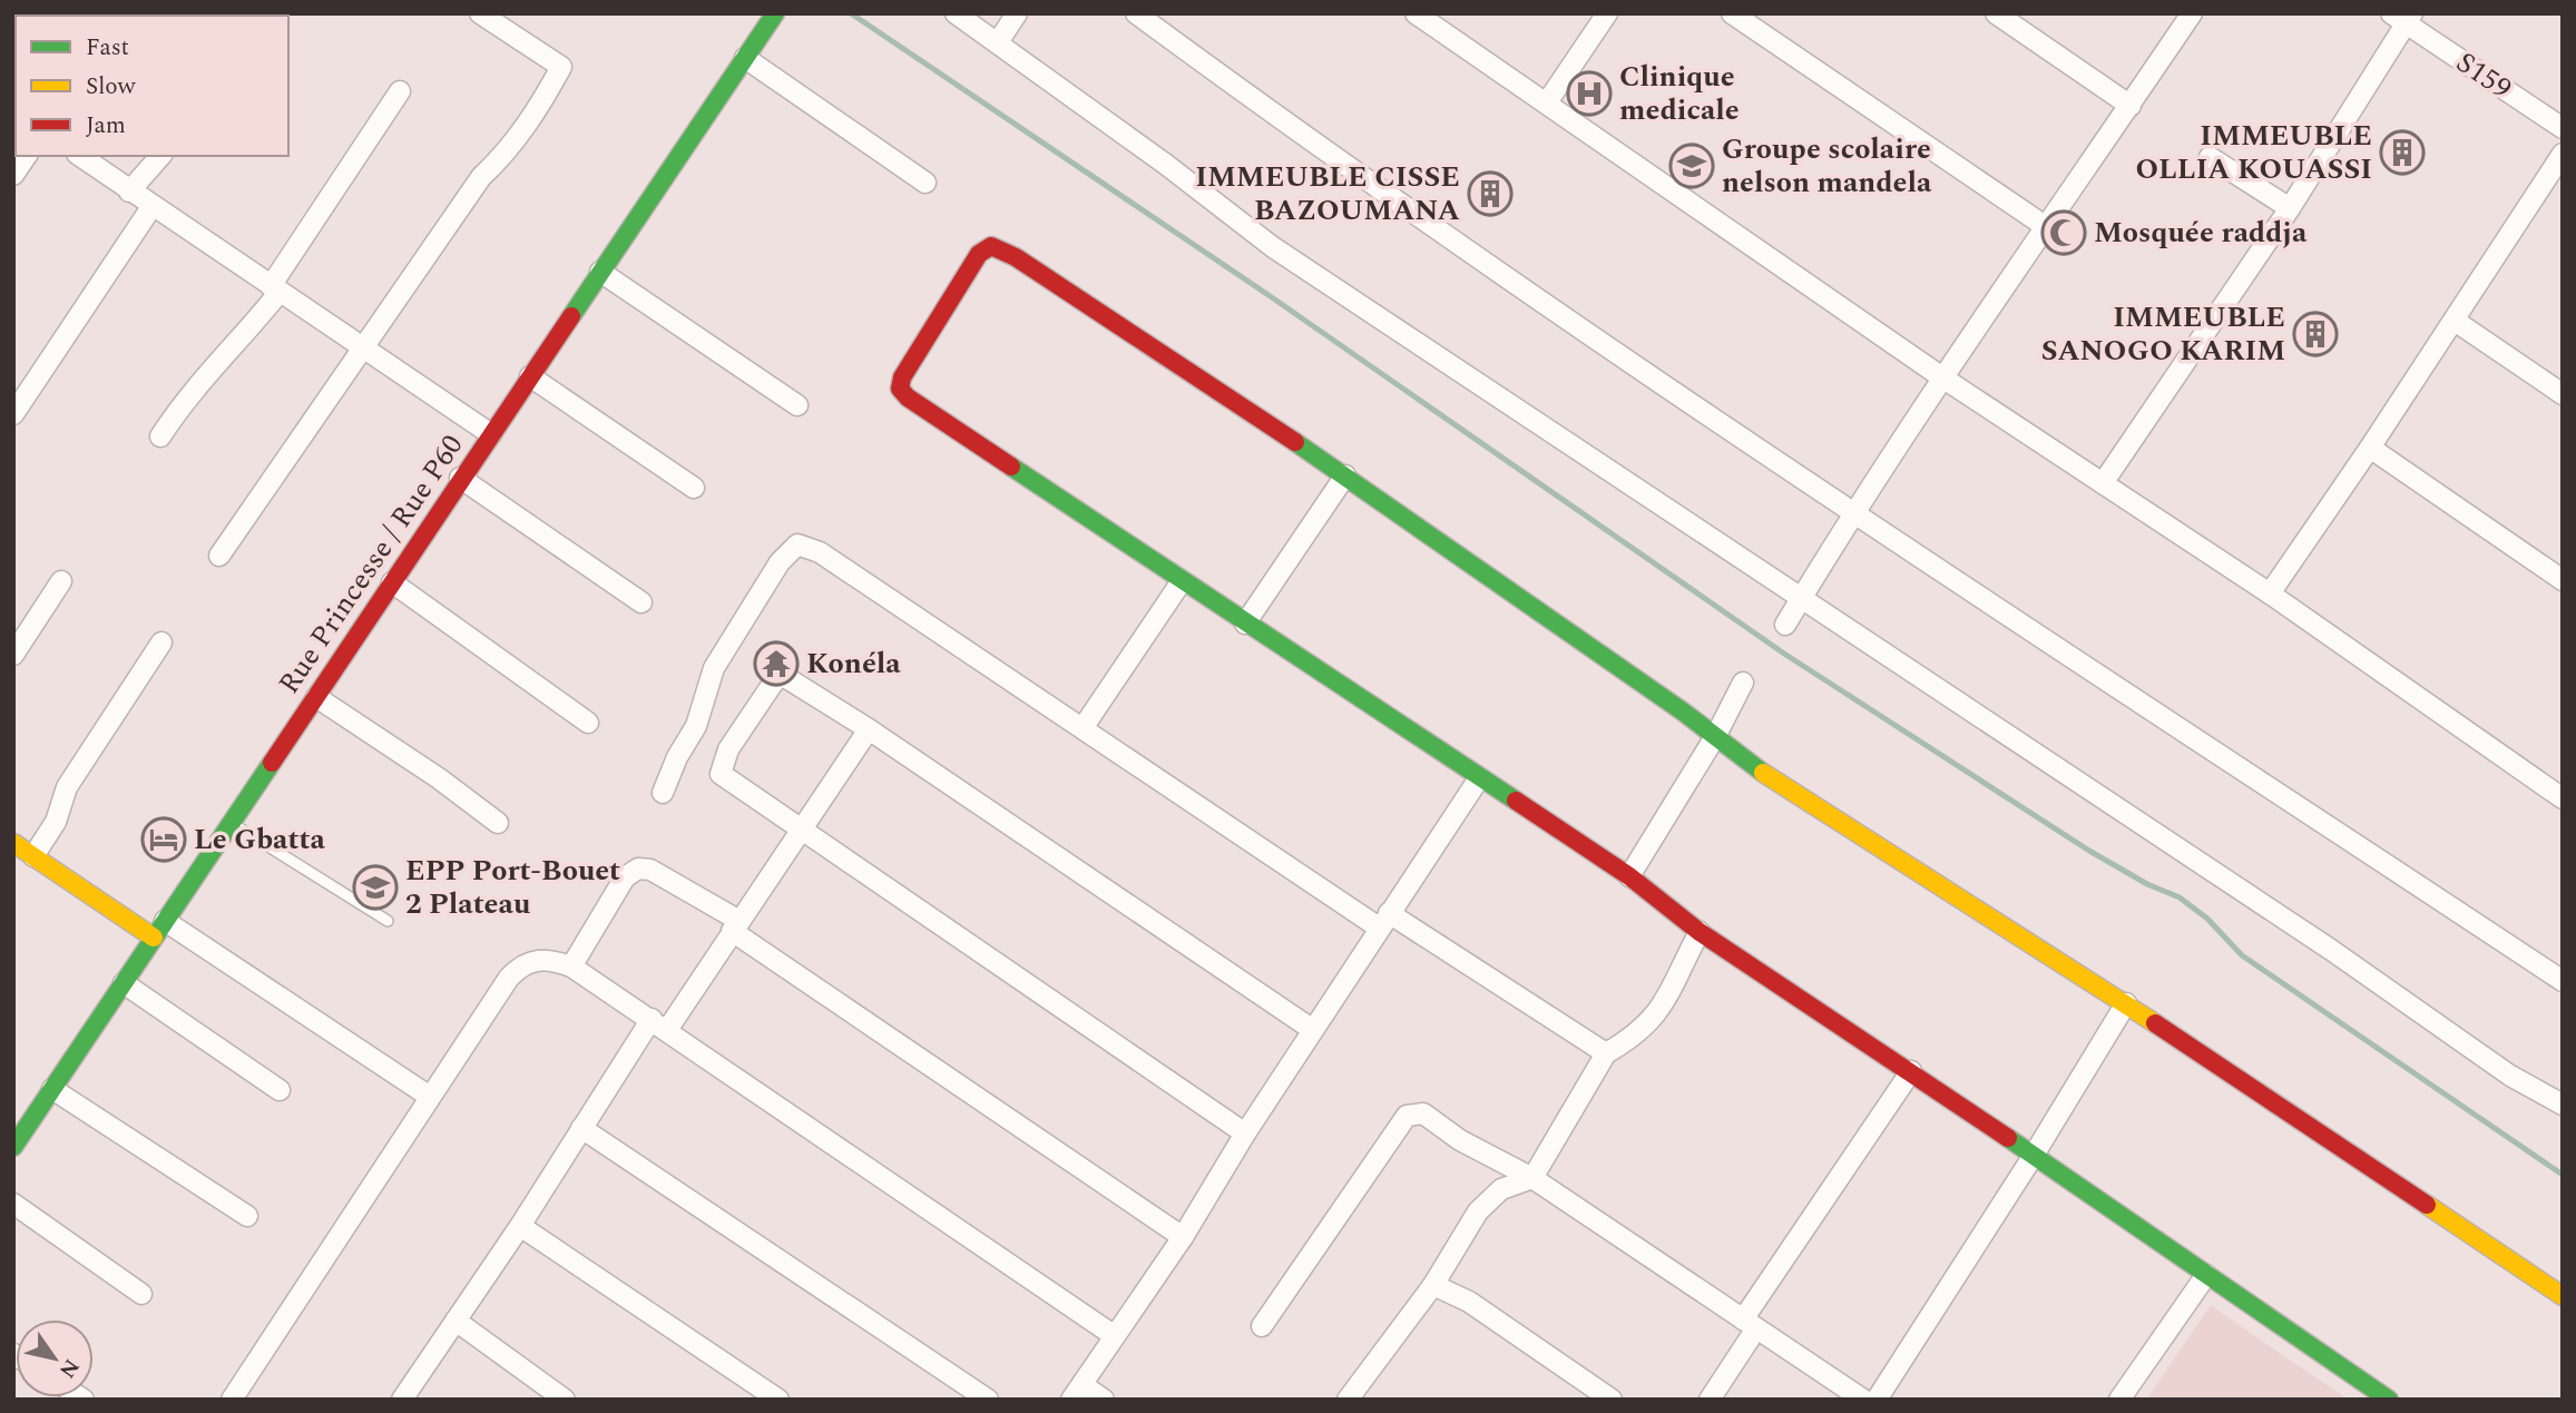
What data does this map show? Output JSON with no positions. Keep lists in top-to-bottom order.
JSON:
{
  "streets": {
    "street": ["S159", "Rue Princesse / Rue P60"]
  },
  "places": {
    "hospital": ["Clinique medicale"],
    "building": ["IMMEUBLE OLLIA KOUASSI", "IMMEUBLE CISSE BAZOUMANA", "IMMEUBLE SANOGO KARIM"],
    "school or university": ["Groupe scolaire nelson mandela", "EPP Port-Bouet 2 Plateau"],
    "mosque": ["Mosquée raddja"],
    "temple": ["Konéla"],
    "hotel": ["Le Gbatta"]
  },
  "legend": ["Fast", "Slow", "Jam"],
  "north": "bottom right"
}
